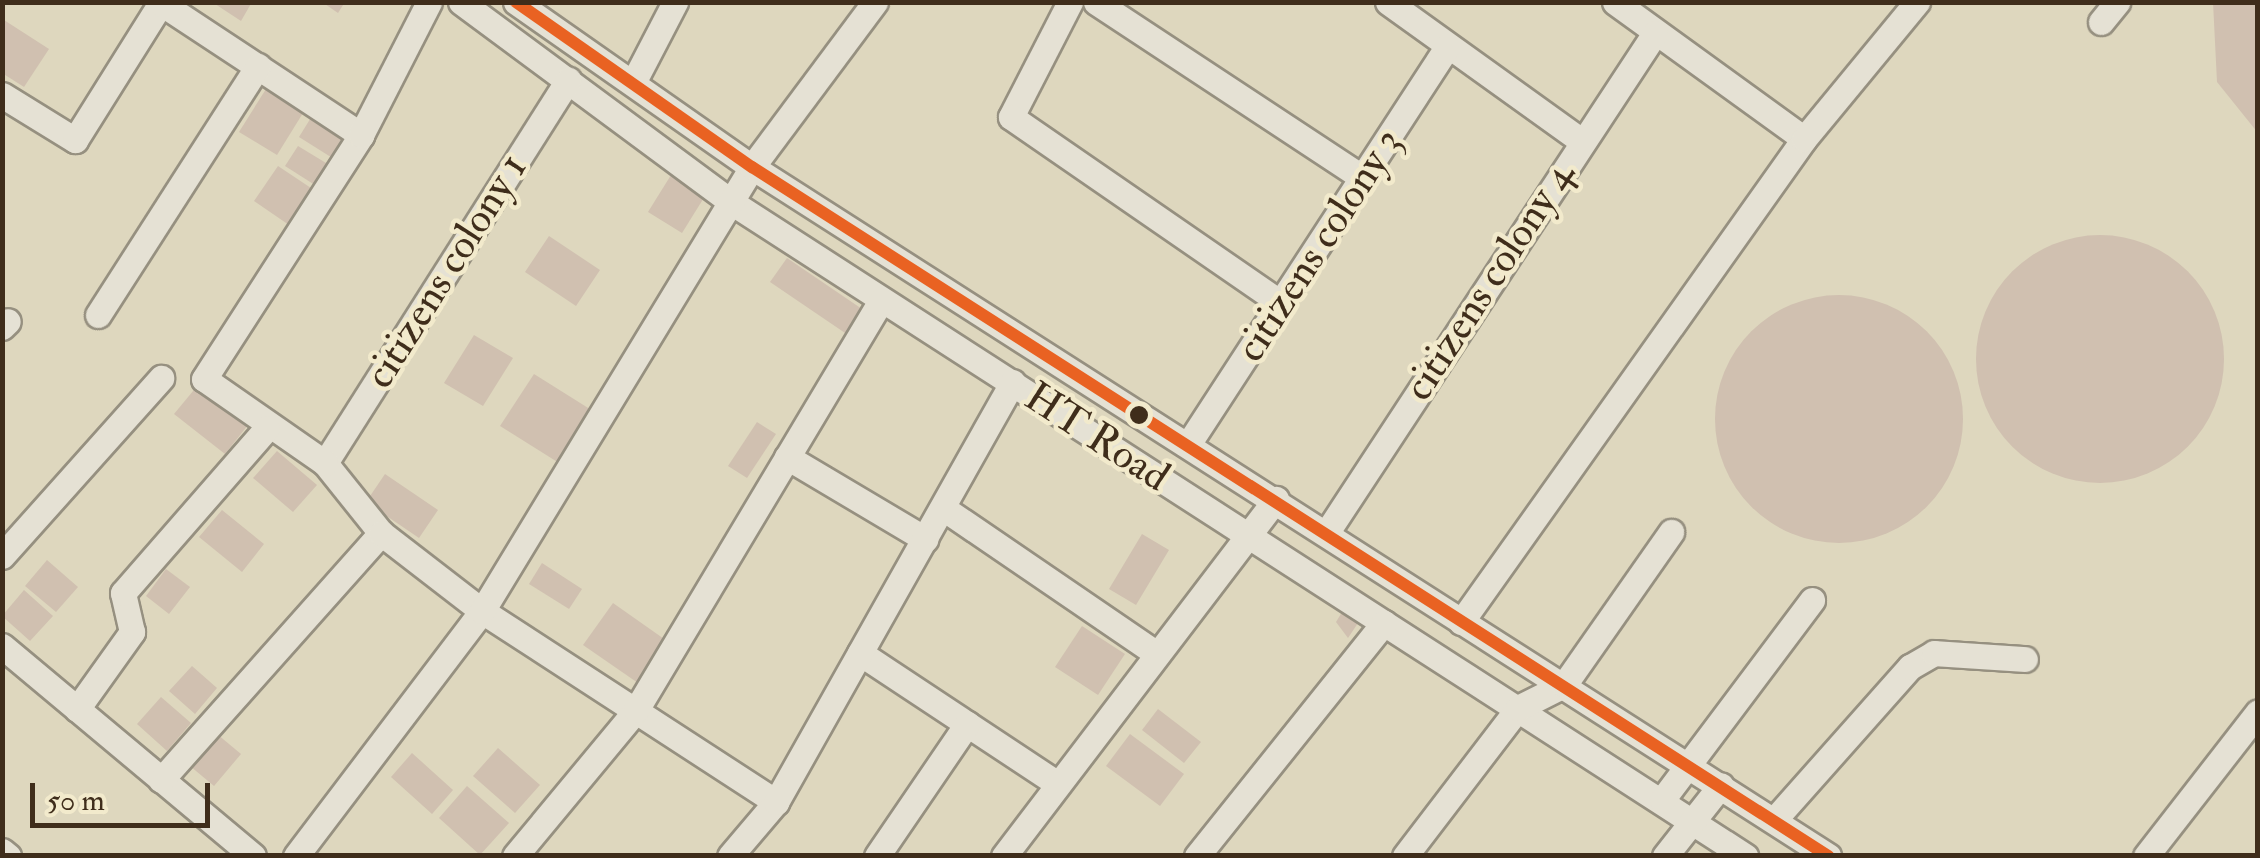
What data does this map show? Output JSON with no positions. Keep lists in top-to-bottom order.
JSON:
{
  "streets": {
    "street": [
      "citizens colony 3",
      "citizens colony 1",
      "citizens colony 4",
      "HT Road"
    ]
  },
  "crossings": [
    ["citizens colony 3", "HT Road"],
    ["citizens colony 1", "HT Road"],
    ["citizens colony 4", "HT Road"]
  ],
  "scale_bar": "50 m"
}
